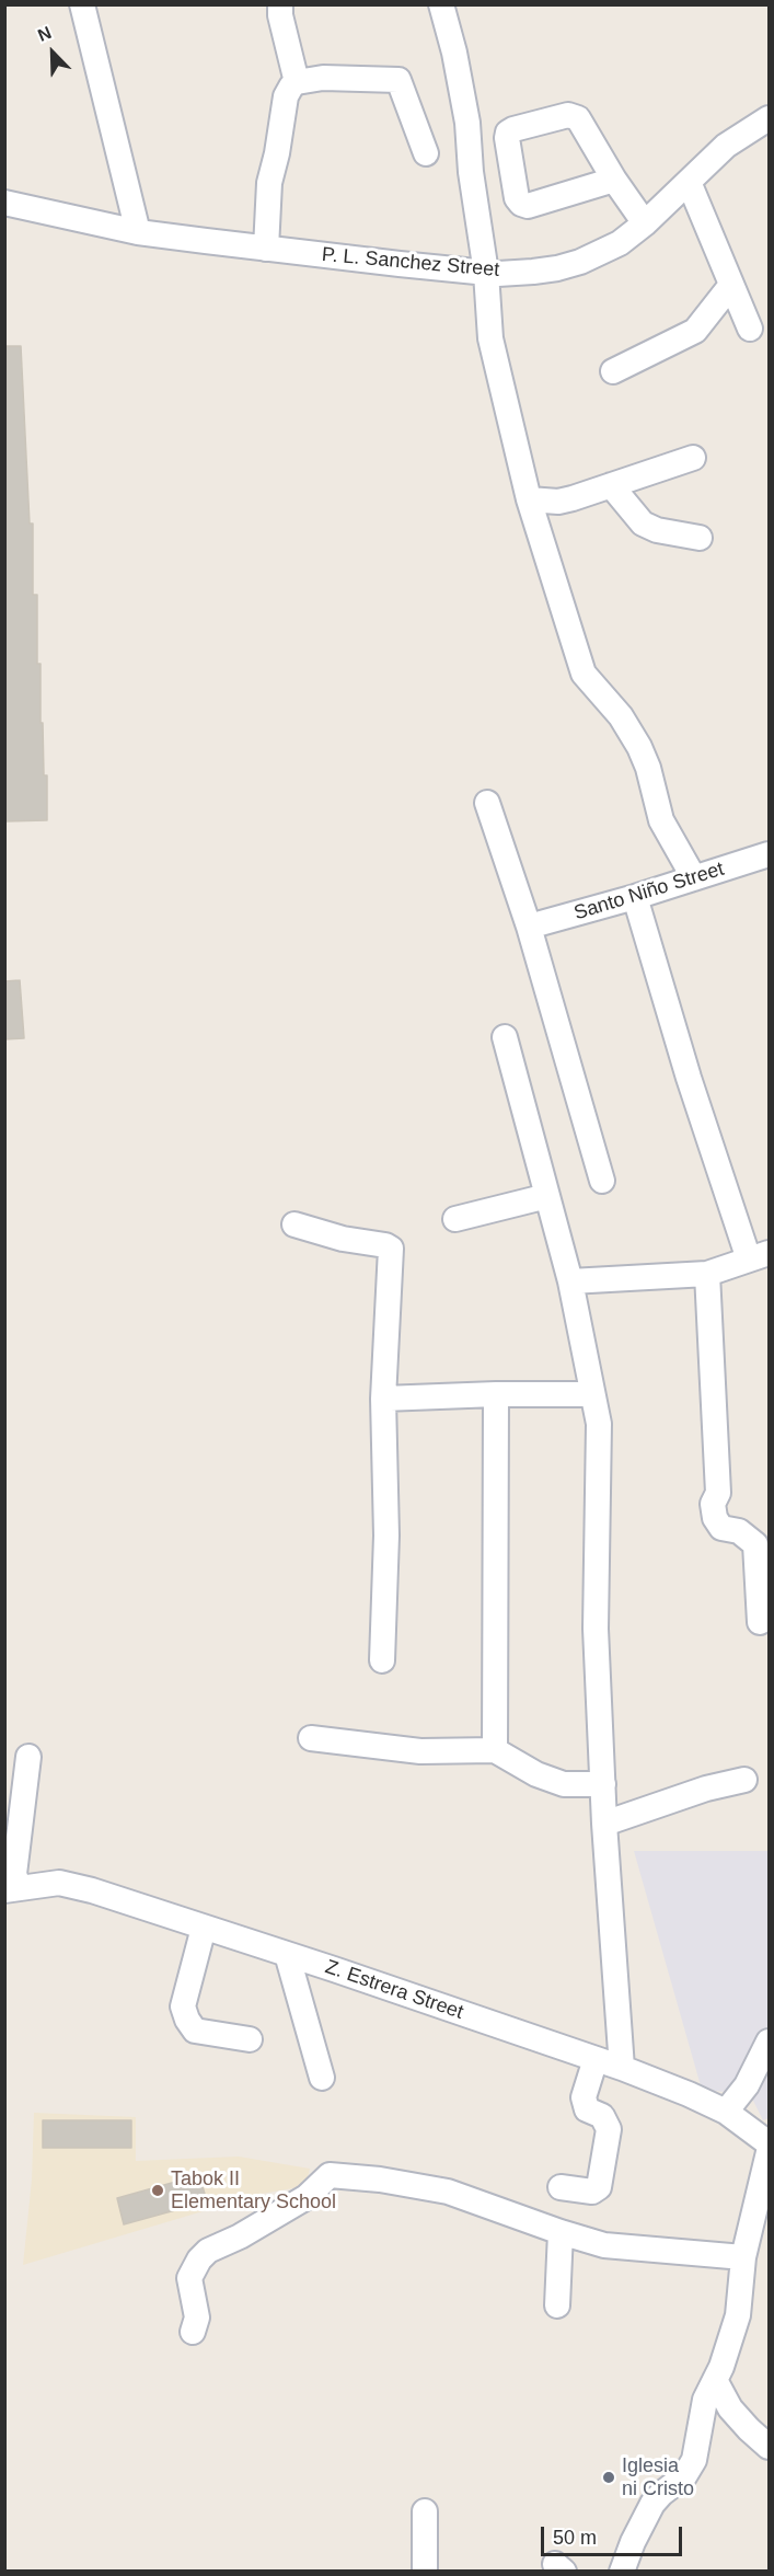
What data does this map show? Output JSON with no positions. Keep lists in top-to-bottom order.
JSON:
{
  "streets": {
    "street": ["P. L. Sanchez Street", "Santo Niño Street", "Z. Estrera Street"]
  },
  "places": ["Tabok II Elementary School", "Iglesia ni Cristo"],
  "scale_bar": "50 m",
  "north": "top left"
}
